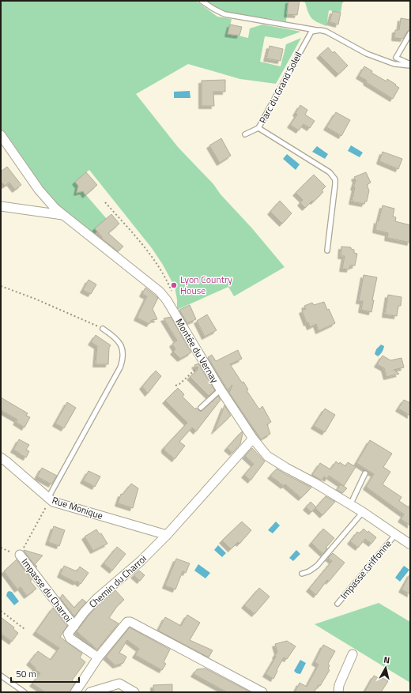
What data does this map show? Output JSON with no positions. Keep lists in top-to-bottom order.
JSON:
{
  "streets": {
    "street": [
      "Montée du Vernay",
      "Rue Monique",
      "Chemin du Charroi",
      "Impasse du Charroi"
    ],
    "lane": ["Parc du Grand Soleil", "Impasse Griffonne"]
  },
  "crossings": [
    ["Montée du Vernay", "Impasse Griffonne"],
    ["Montée du Vernay", "Chemin du Charroi"],
    ["Rue Monique", "Chemin du Charroi"],
    ["Chemin du Charroi", "Impasse du Charroi"]
  ],
  "places": ["Lyon Country House"],
  "scale_bar": "50 m",
  "north": "top"
}
